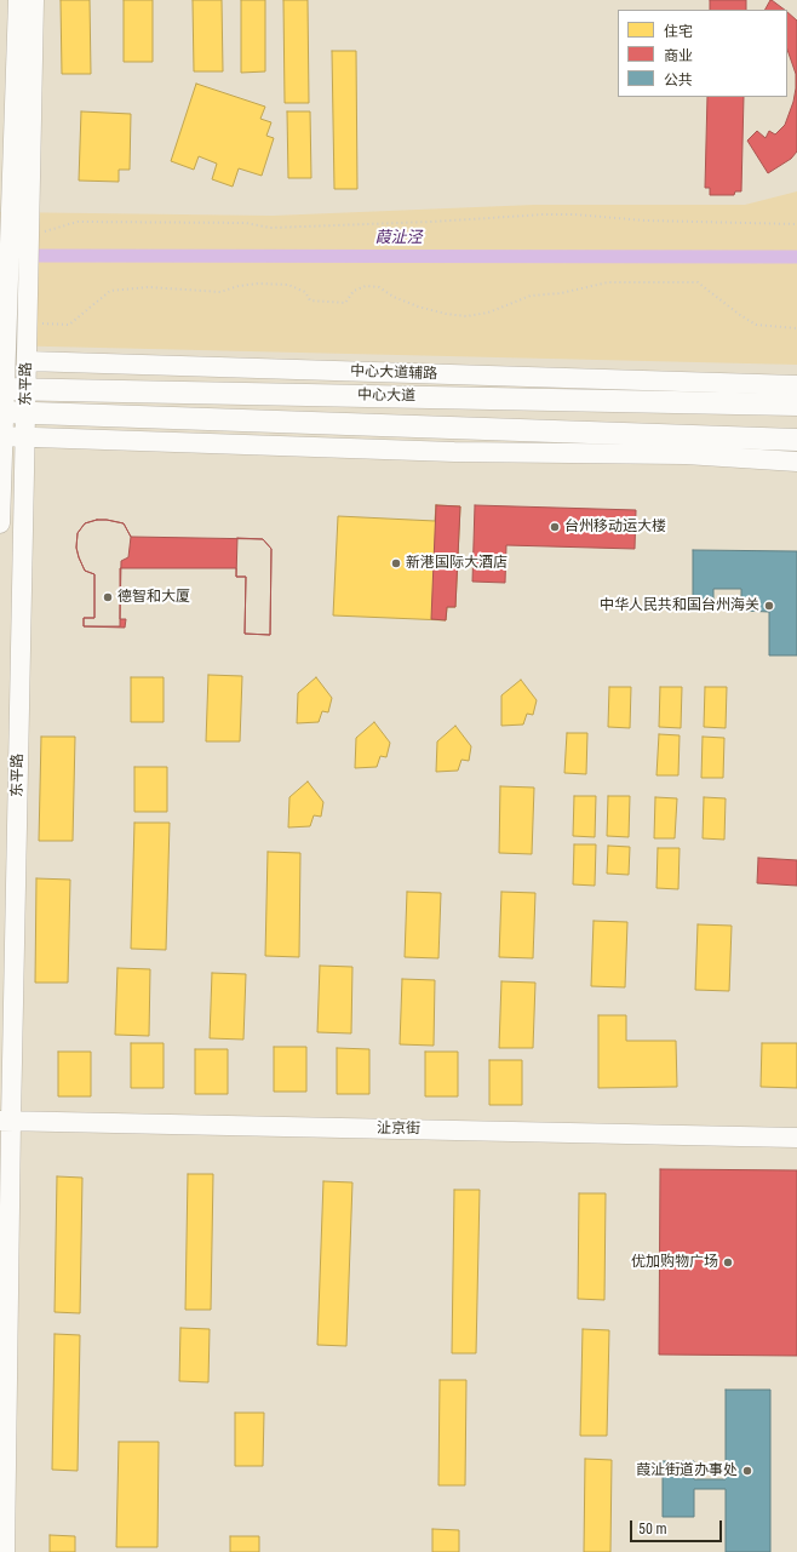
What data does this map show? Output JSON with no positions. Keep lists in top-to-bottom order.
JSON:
{
  "streets": {
    "main road": [
      "中心大道辅路",
      "东平路",
      "中心大道",
      "沚京街"
    ]
  },
  "crossings": [
    ["中心大道辅路", "东平路"],
    ["东平路", "中心大道"],
    ["东平路", "沚京街"]
  ],
  "water": ["葭沚泾"],
  "places": [
    "台州移动运大楼",
    "新港国际大酒店",
    "德智和大厦",
    "中华人民共和国台州海关",
    "优加购物广场",
    "葭沚街道办事处"
  ],
  "legend": ["住宅", "商业", "公共"],
  "scale_bar": "50 m"
}
